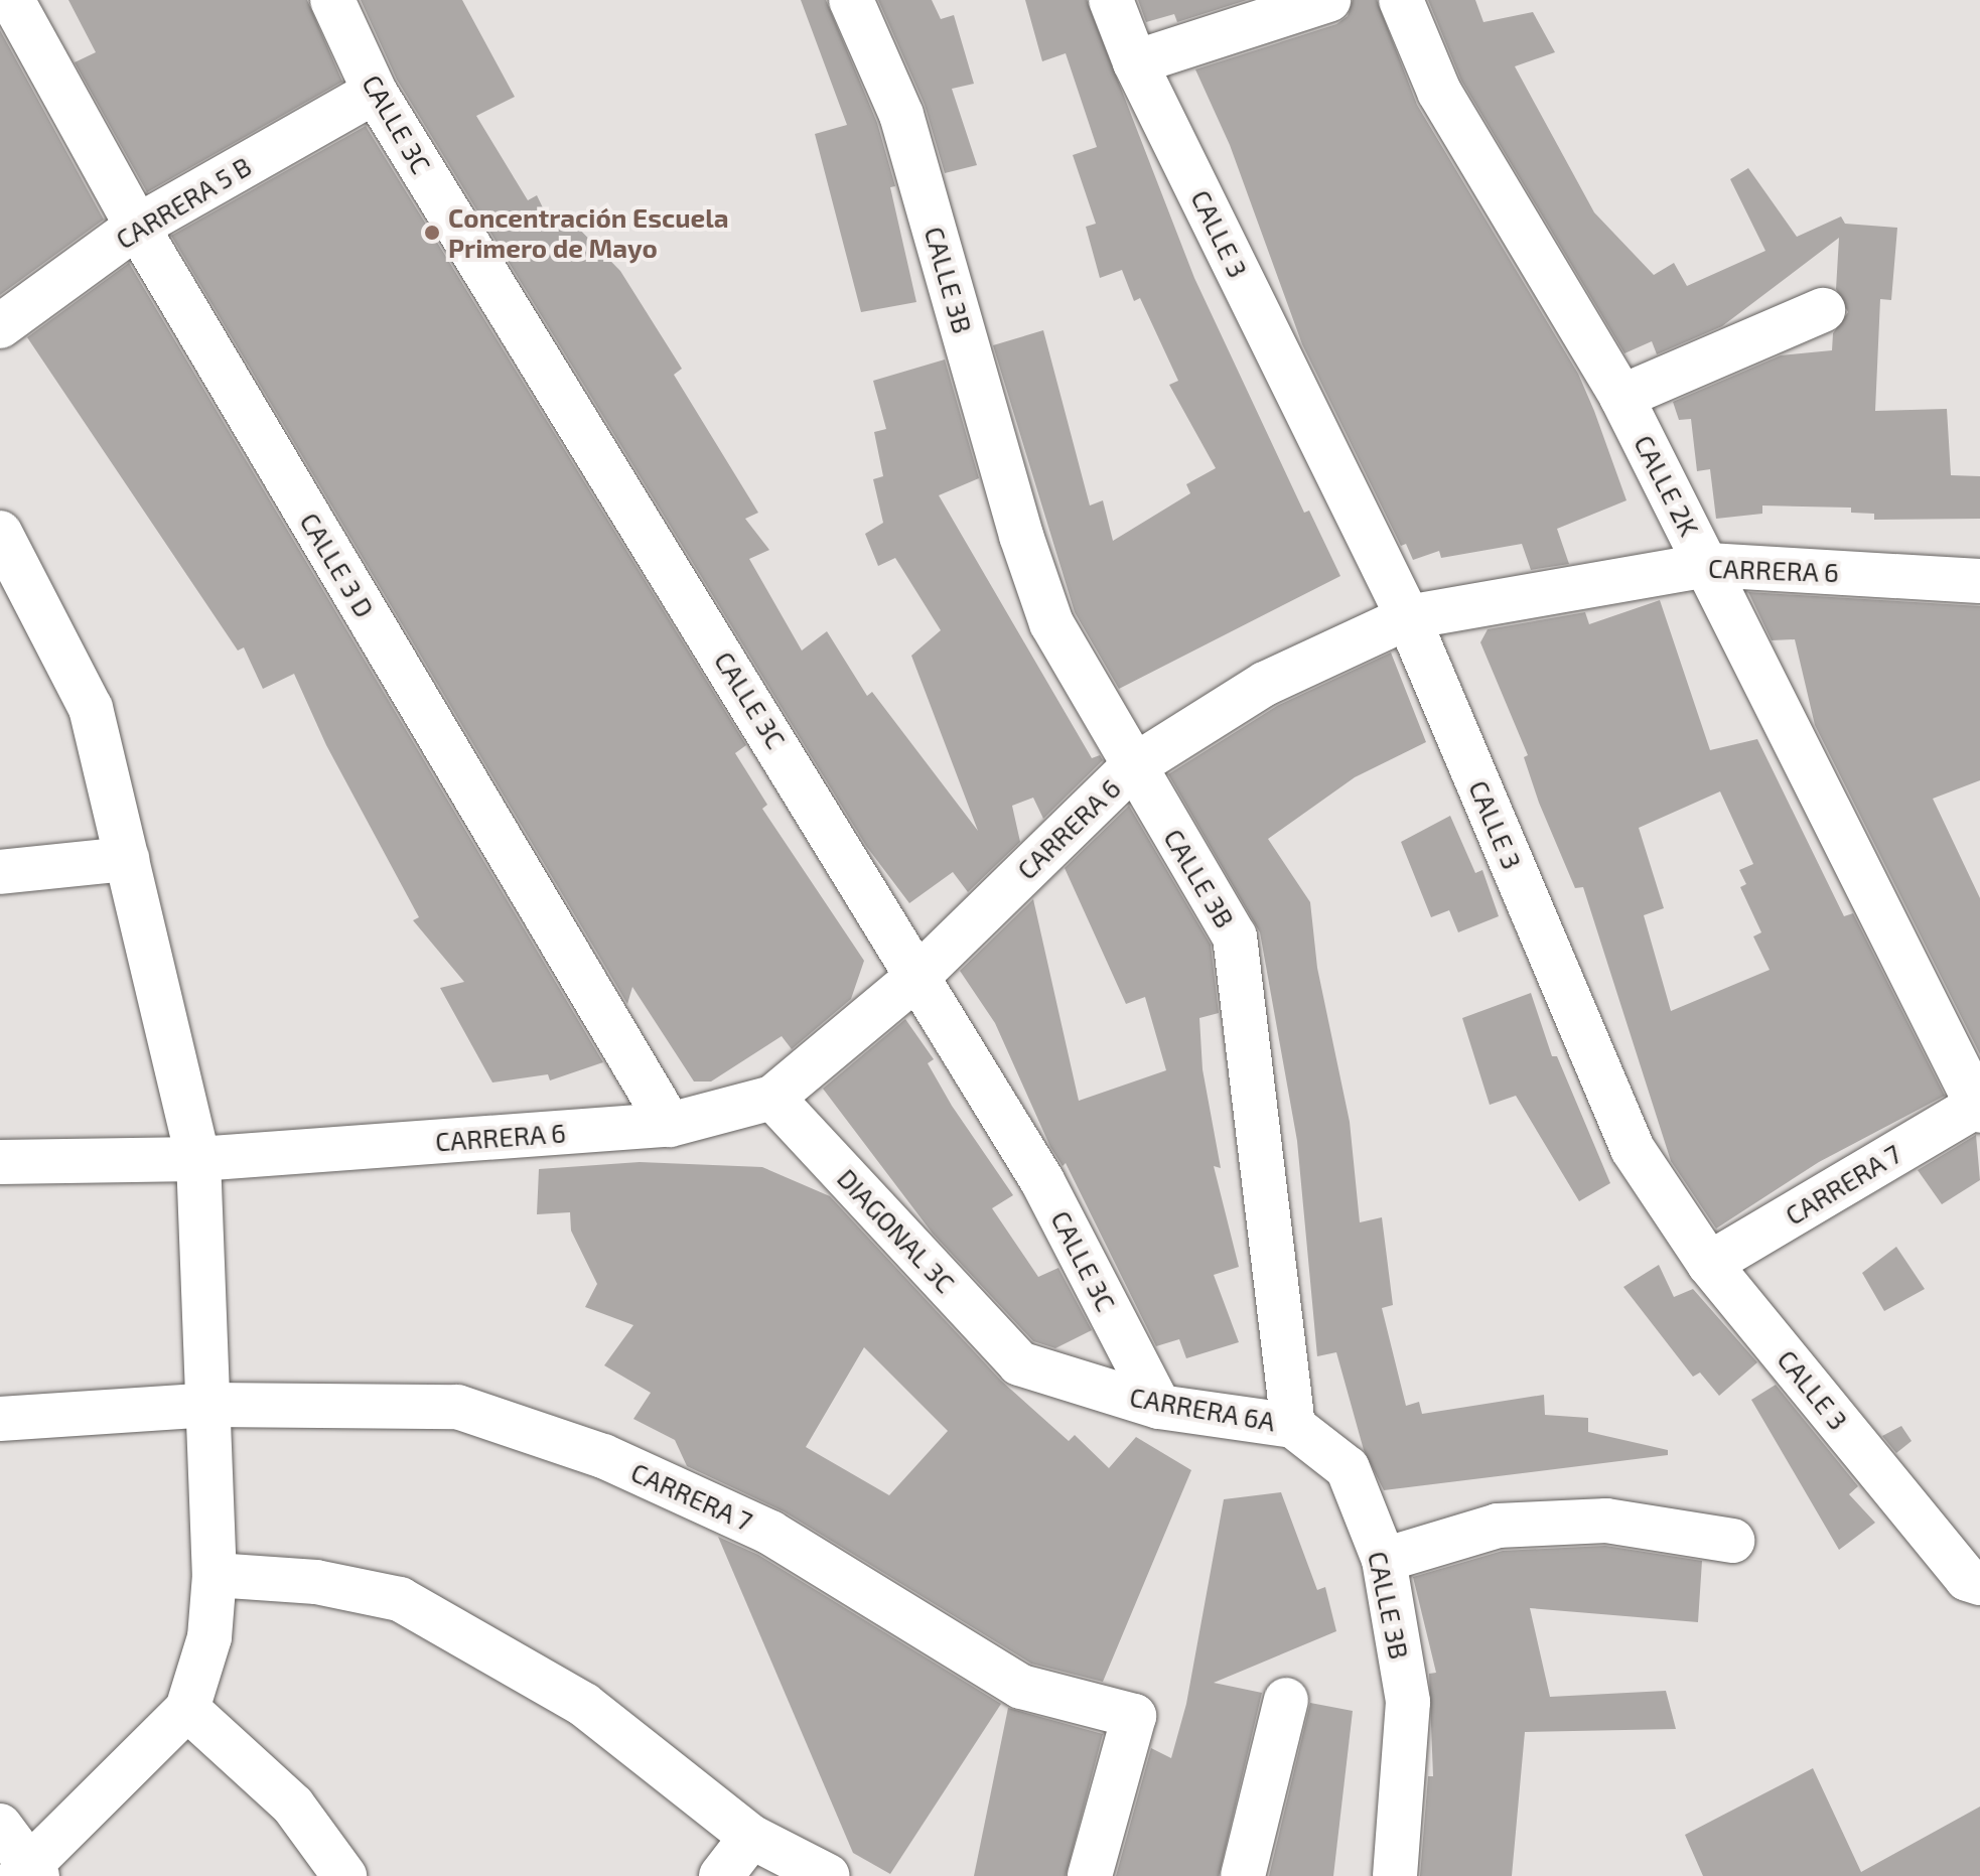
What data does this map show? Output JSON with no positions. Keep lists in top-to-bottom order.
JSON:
{
  "streets": {
    "street": [
      "CALLE 3C",
      "CARRERA 5 B",
      "CALLE 3",
      "CALLE 3B",
      "CALLE 2K",
      "CALLE 3 D",
      "CARRERA 6",
      "CARRERA 7",
      "DIAGONAL 3C",
      "CARRERA 6A"
    ]
  },
  "crossings": [
    ["CALLE 3C", "CARRERA 5 B"],
    ["CALLE 3C", "CARRERA 6"],
    ["CALLE 3C", "CARRERA 6A"],
    ["CARRERA 5 B", "CALLE 3 D"],
    ["CALLE 3", "CARRERA 6"],
    ["CALLE 3", "CARRERA 7"],
    ["CALLE 3B", "CARRERA 6"],
    ["CALLE 3B", "CARRERA 6A"],
    ["CALLE 2K", "CARRERA 6"],
    ["CALLE 2K", "CARRERA 7"],
    ["CALLE 3 D", "CARRERA 6"],
    ["CARRERA 6", "DIAGONAL 3C"],
    ["DIAGONAL 3C", "CARRERA 6A"]
  ],
  "places": ["Concentración Escuela Primero de Mayo"]
}
